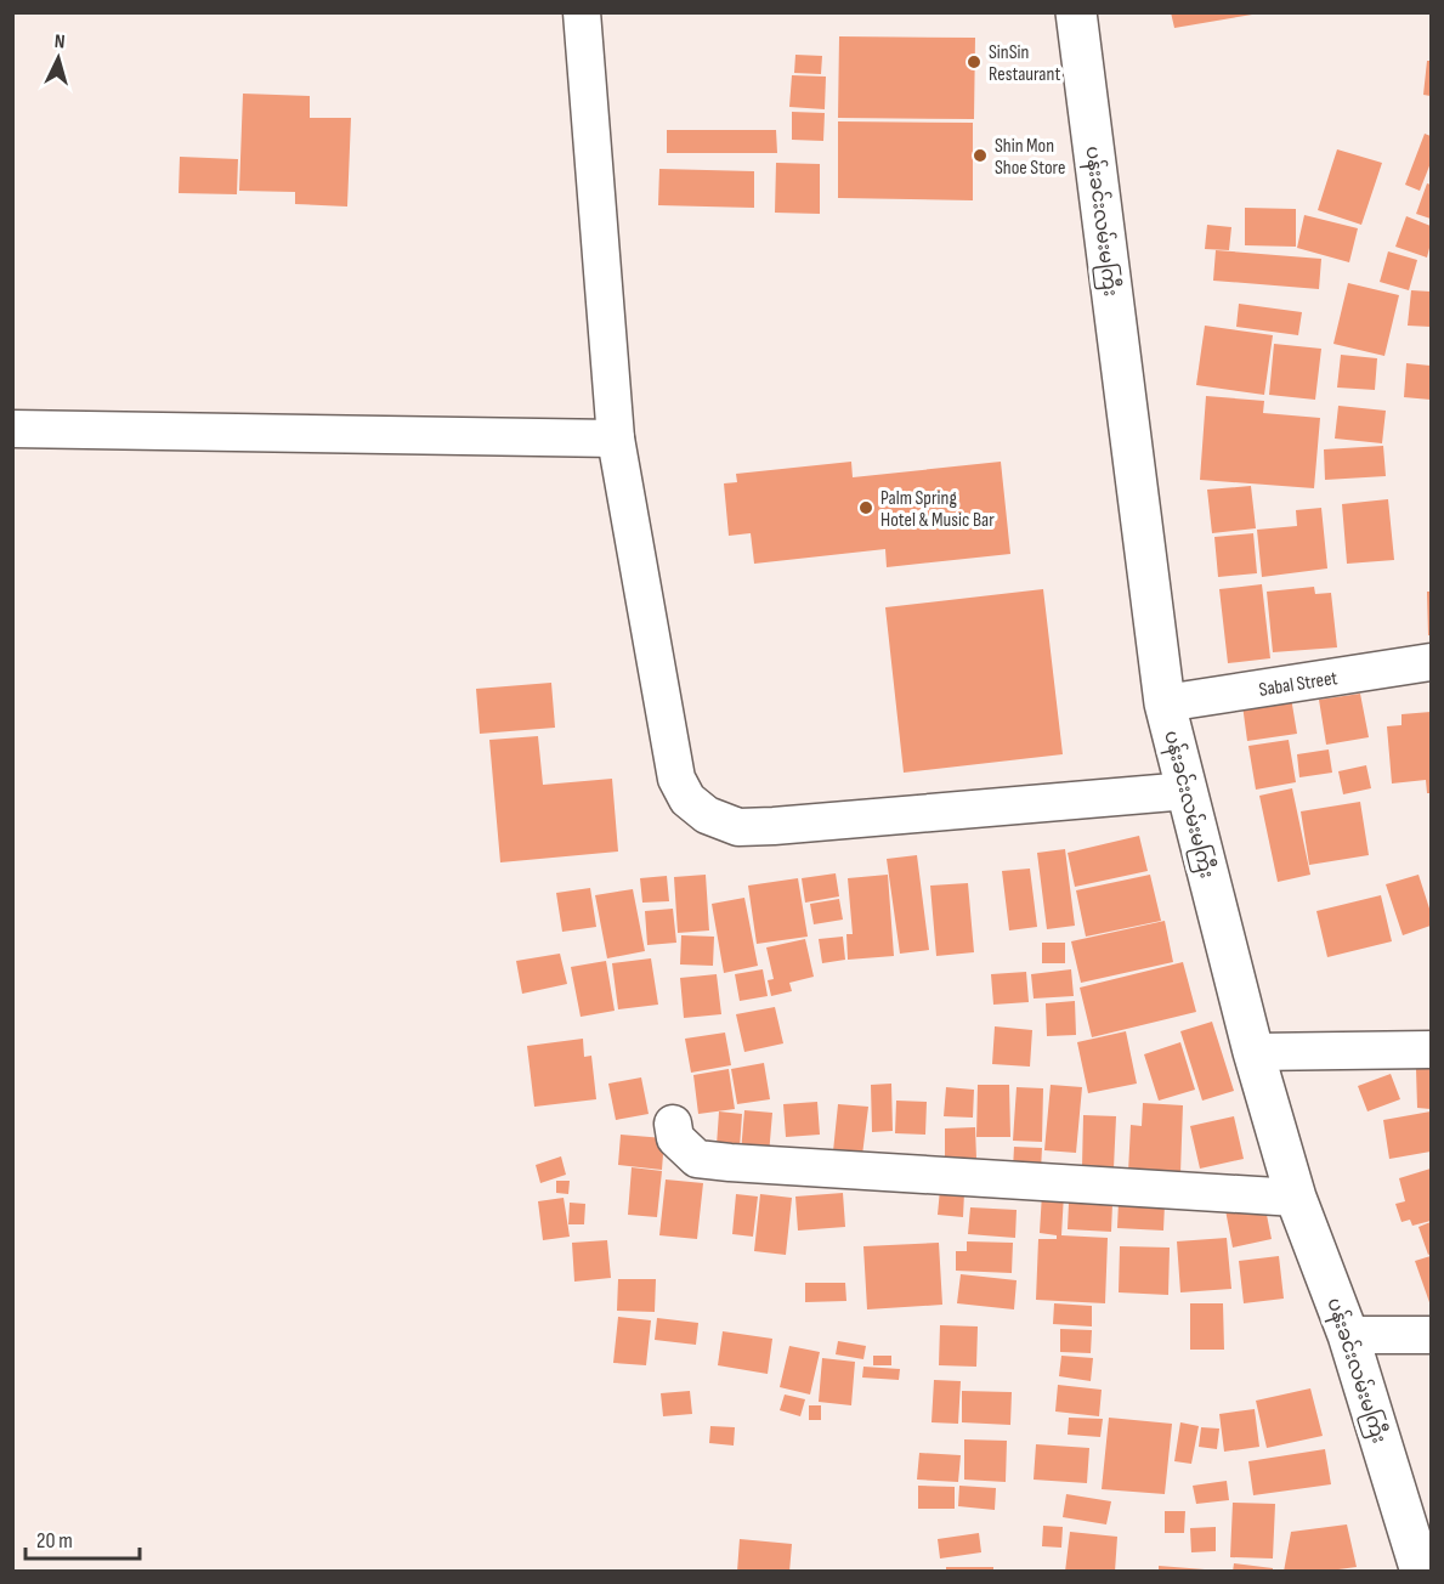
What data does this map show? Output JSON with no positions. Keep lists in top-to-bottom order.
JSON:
{
  "streets": {
    "main road": ["ပန်းခင်းလမ်းမကြီး"],
    "street": ["Sabal Street"]
  },
  "crossings": [
    ["ပန်းခင်းလမ်းမကြီး", "Sabal Street"]
  ],
  "places": ["SinSin Restaurant", "Shin Mon Shoe Store", "Palm Spring Hotel & Music Bar"],
  "scale_bar": "20 m",
  "north": "top"
}
